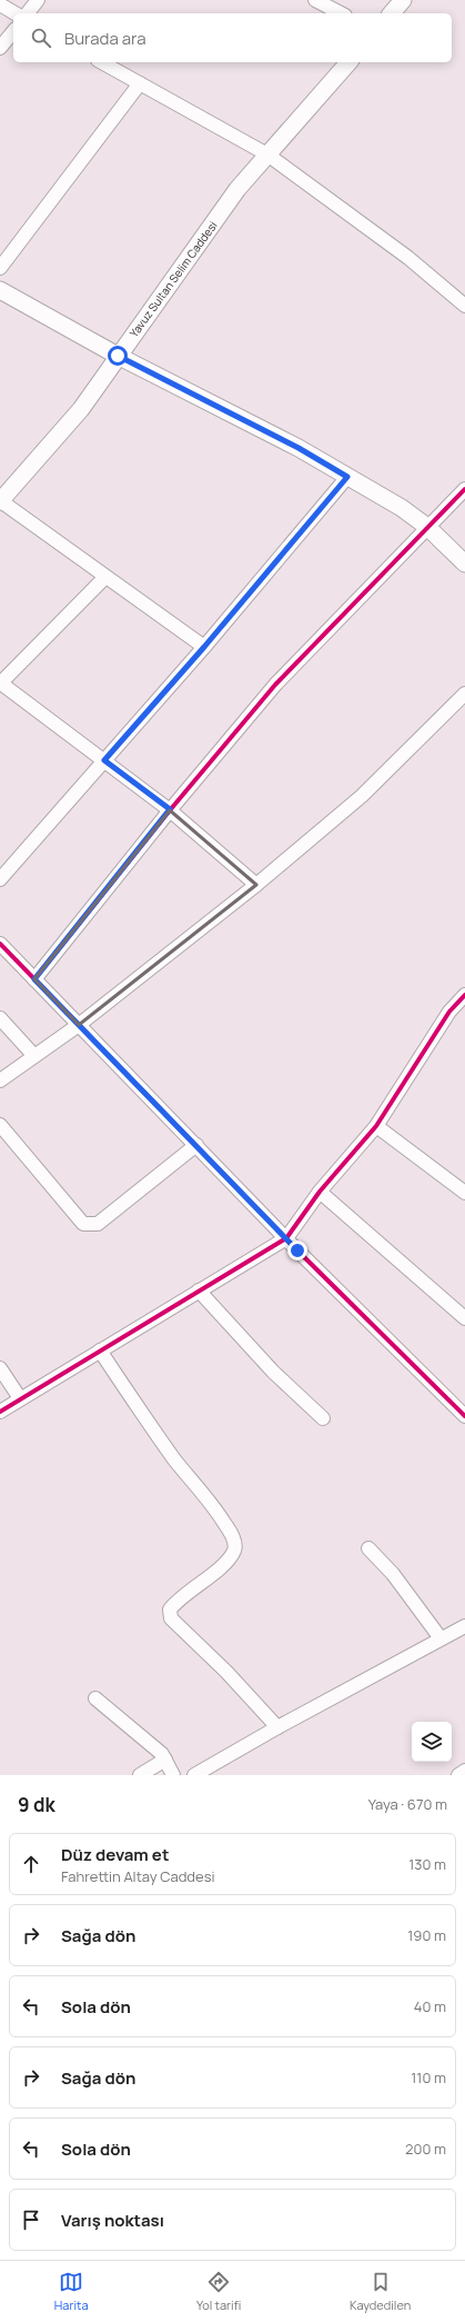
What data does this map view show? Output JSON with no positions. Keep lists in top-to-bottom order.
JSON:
{
  "streets": {
    "street": ["Yavuz Sultan Selim Caddesi"]
  },
  "page": {
    "search": "Burada ara",
    "heading": ["9 dk", "Yaya · 670 m"],
    "list": [
      ["Düz devam et", "Fahrettin Altay Caddesi", "130 m"],
      ["Sağa dön", "190 m"],
      ["Sola dön", "40 m"],
      ["Sağa dön", "110 m"],
      ["Sola dön", "200 m"],
      "Varış noktası"
    ],
    "nav": ["Harita", "Yol tarifi", "Kaydedilen"]
  }
}
